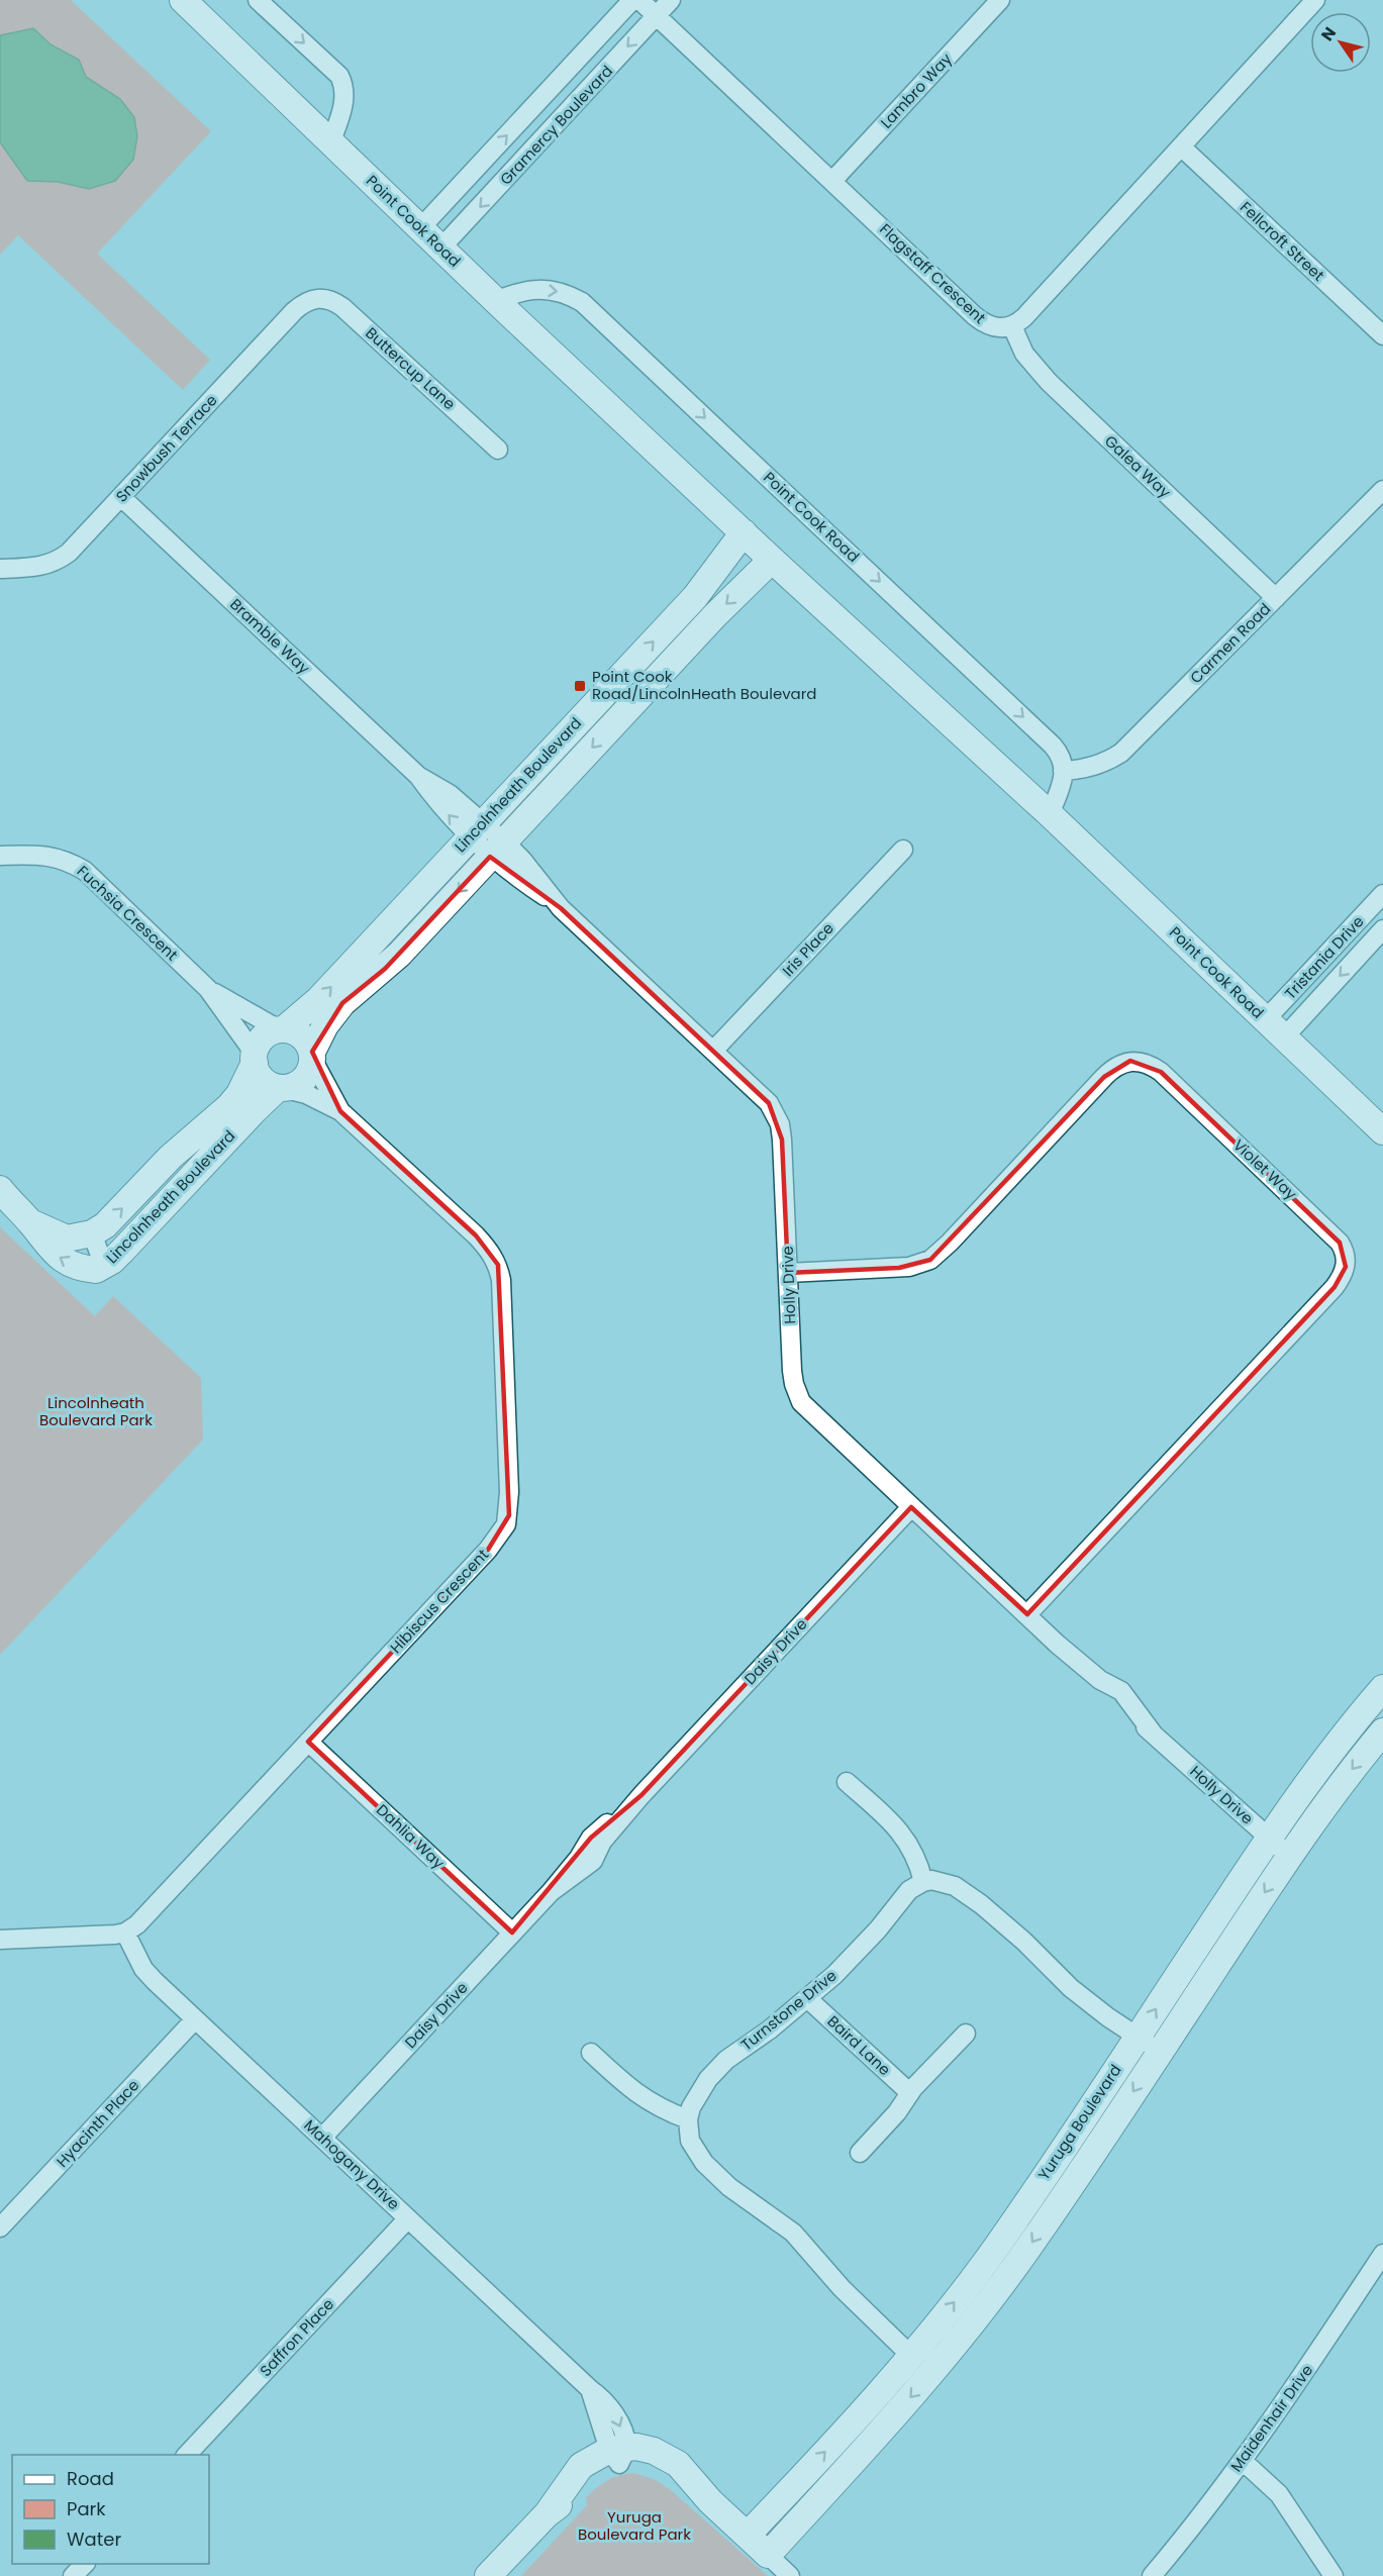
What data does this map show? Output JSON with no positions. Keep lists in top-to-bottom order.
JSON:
{
  "streets": {
    "street": [
      "Lambro Way",
      "Gramercy Boulevard",
      "Point Cook Road",
      "Fellcroft Street",
      "Flagstaff Crescent",
      "Buttercup Lane",
      "Snowbush Terrace",
      "Galea Way",
      "Bramble Way",
      "Carmen Road",
      "Lincolnheath Boulevard",
      "Fuchsia Crescent",
      "Iris Place",
      "Tristania Drive",
      "Violet Way",
      "Holly Drive",
      "Hibiscus Crescent",
      "Daisy Drive",
      "Dahlia Way",
      "Turnstone Drive",
      "Baird Lane",
      "Yuruga Boulevard",
      "Hyacinth Place",
      "Mahogany Drive",
      "Saffron Place",
      "Maidenhair Drive"
    ]
  },
  "crossings": [
    ["Lambro Way", "Flagstaff Crescent"],
    ["Gramercy Boulevard", "Point Cook Road"],
    ["Gramercy Boulevard", "Flagstaff Crescent"],
    ["Point Cook Road", "Carmen Road"],
    ["Point Cook Road", "Lincolnheath Boulevard"],
    ["Point Cook Road", "Tristania Drive"],
    ["Flagstaff Crescent", "Galea Way"],
    ["Buttercup Lane", "Snowbush Terrace"],
    ["Snowbush Terrace", "Bramble Way"],
    ["Galea Way", "Carmen Road"],
    ["Bramble Way", "Lincolnheath Boulevard"],
    ["Bramble Way", "Holly Drive"],
    ["Lincolnheath Boulevard", "Fuchsia Crescent"],
    ["Lincolnheath Boulevard", "Holly Drive"],
    ["Lincolnheath Boulevard", "Hibiscus Crescent"],
    ["Fuchsia Crescent", "Hibiscus Crescent"],
    ["Iris Place", "Holly Drive"],
    ["Violet Way", "Holly Drive"],
    ["Holly Drive", "Daisy Drive"],
    ["Holly Drive", "Yuruga Boulevard"],
    ["Hibiscus Crescent", "Dahlia Way"],
    ["Hibiscus Crescent", "Mahogany Drive"],
    ["Daisy Drive", "Dahlia Way"],
    ["Daisy Drive", "Mahogany Drive"],
    ["Turnstone Drive", "Baird Lane"],
    ["Hyacinth Place", "Mahogany Drive"],
    ["Mahogany Drive", "Saffron Place"]
  ],
  "parks": ["Lincolnheath Boulevard Park", "Yuruga Boulevard Park"],
  "places": {
    "transit": ["Point Cook Road/LincolnHeath Boulevard"]
  },
  "legend": ["Road", "Park", "Water"],
  "north": "top left"
}
